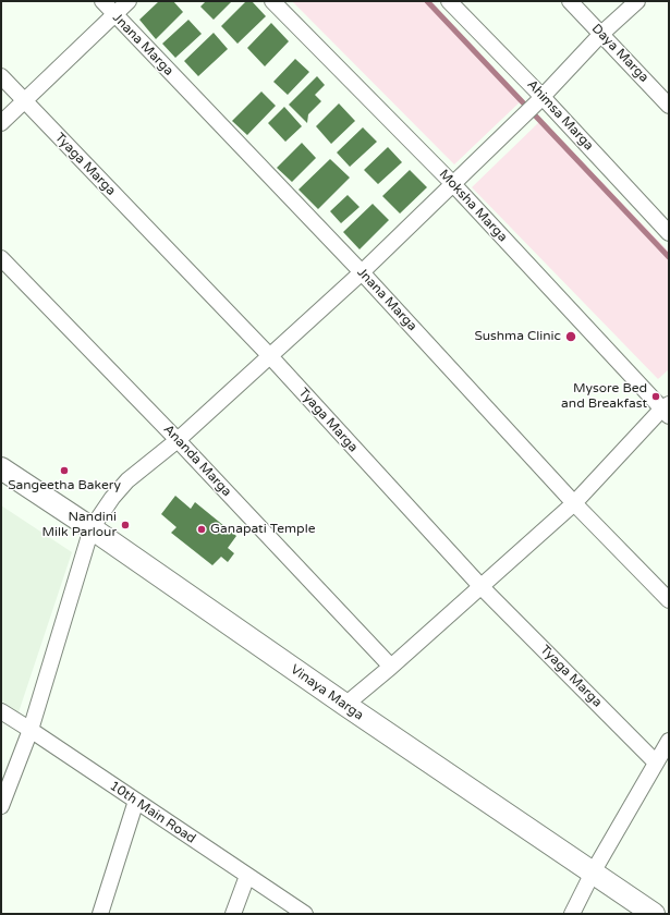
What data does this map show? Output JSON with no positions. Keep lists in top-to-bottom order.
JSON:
{
  "streets": {
    "street": [
      "Jnana Marga",
      "Daya Marga",
      "Ahimsa Marga",
      "Tyaga Marga",
      "Moksha Marga",
      "Ananda Marga",
      "Vinaya Marga",
      "10th Main Road"
    ]
  },
  "places": [
    "Sushma Clinic",
    "Mysore Bed and Breakfast",
    "Sangeetha Bakery",
    "Nandini Milk Parlour",
    "Ganapati Temple"
  ]
}
